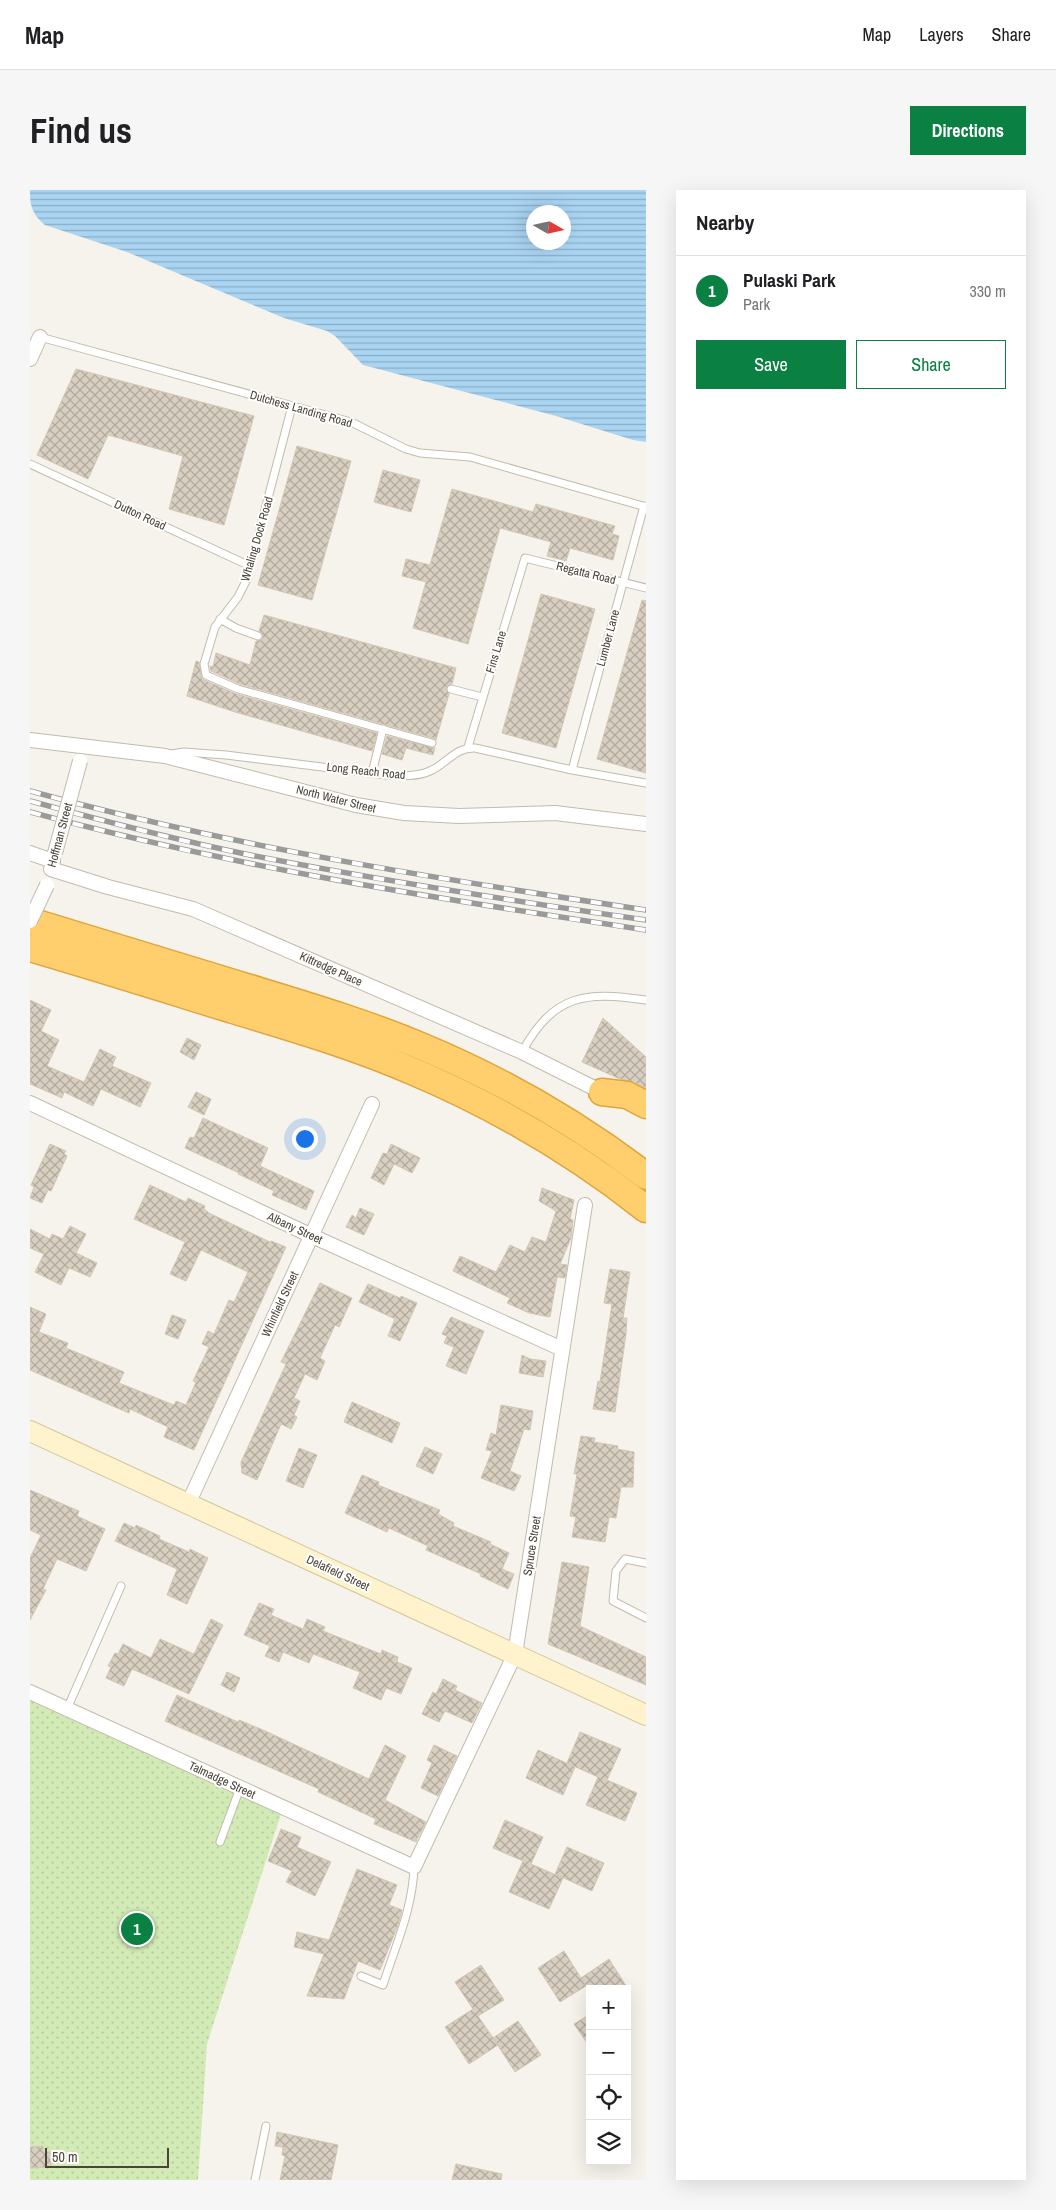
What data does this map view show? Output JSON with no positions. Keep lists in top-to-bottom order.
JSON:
{
  "streets": {
    "street": [
      "North Water Street",
      "Hoffman Street",
      "Kittredge Place",
      "Albany Street",
      "Whinfield Street",
      "Spruce Street",
      "Delafield Street",
      "Talmadge Street"
    ],
    "lane": [
      "Dutchess Landing Road",
      "Dutton Road",
      "Whaling Dock Road",
      "Regatta Road",
      "Lumber Lane",
      "Fins Lane",
      "Long Reach Road"
    ]
  },
  "crossings": [
    ["Dutchess Landing Road", "Whaling Dock Road"],
    ["Dutchess Landing Road", "Lumber Lane"],
    ["Dutton Road", "Whaling Dock Road"],
    ["Regatta Road", "Lumber Lane"],
    ["Regatta Road", "Fins Lane"],
    ["Fins Lane", "Long Reach Road"],
    ["Long Reach Road", "North Water Street"],
    ["North Water Street", "Hoffman Street"],
    ["Hoffman Street", "Kittredge Place"],
    ["Albany Street", "Whinfield Street"],
    ["Albany Street", "Spruce Street"],
    ["Whinfield Street", "Delafield Street"],
    ["Spruce Street", "Delafield Street"],
    ["Spruce Street", "Talmadge Street"]
  ],
  "scale_bar": "50 m",
  "north": "right",
  "page": {
    "header": "Map",
    "nav": ["Map", "Layers", "Share"],
    "buttons": [
      "Directions",
      ["Save", "Share"]
    ],
    "title": "Find us",
    "heading": "Nearby",
    "list": [
      {
        "mark": "1",
        "name": "Pulaski Park",
        "note": "Park",
        "value": "330 m"
      }
    ],
    "pins": "1",
    "map_buttons": ["+", "−"],
    "scale": "50 m"
  }
}
